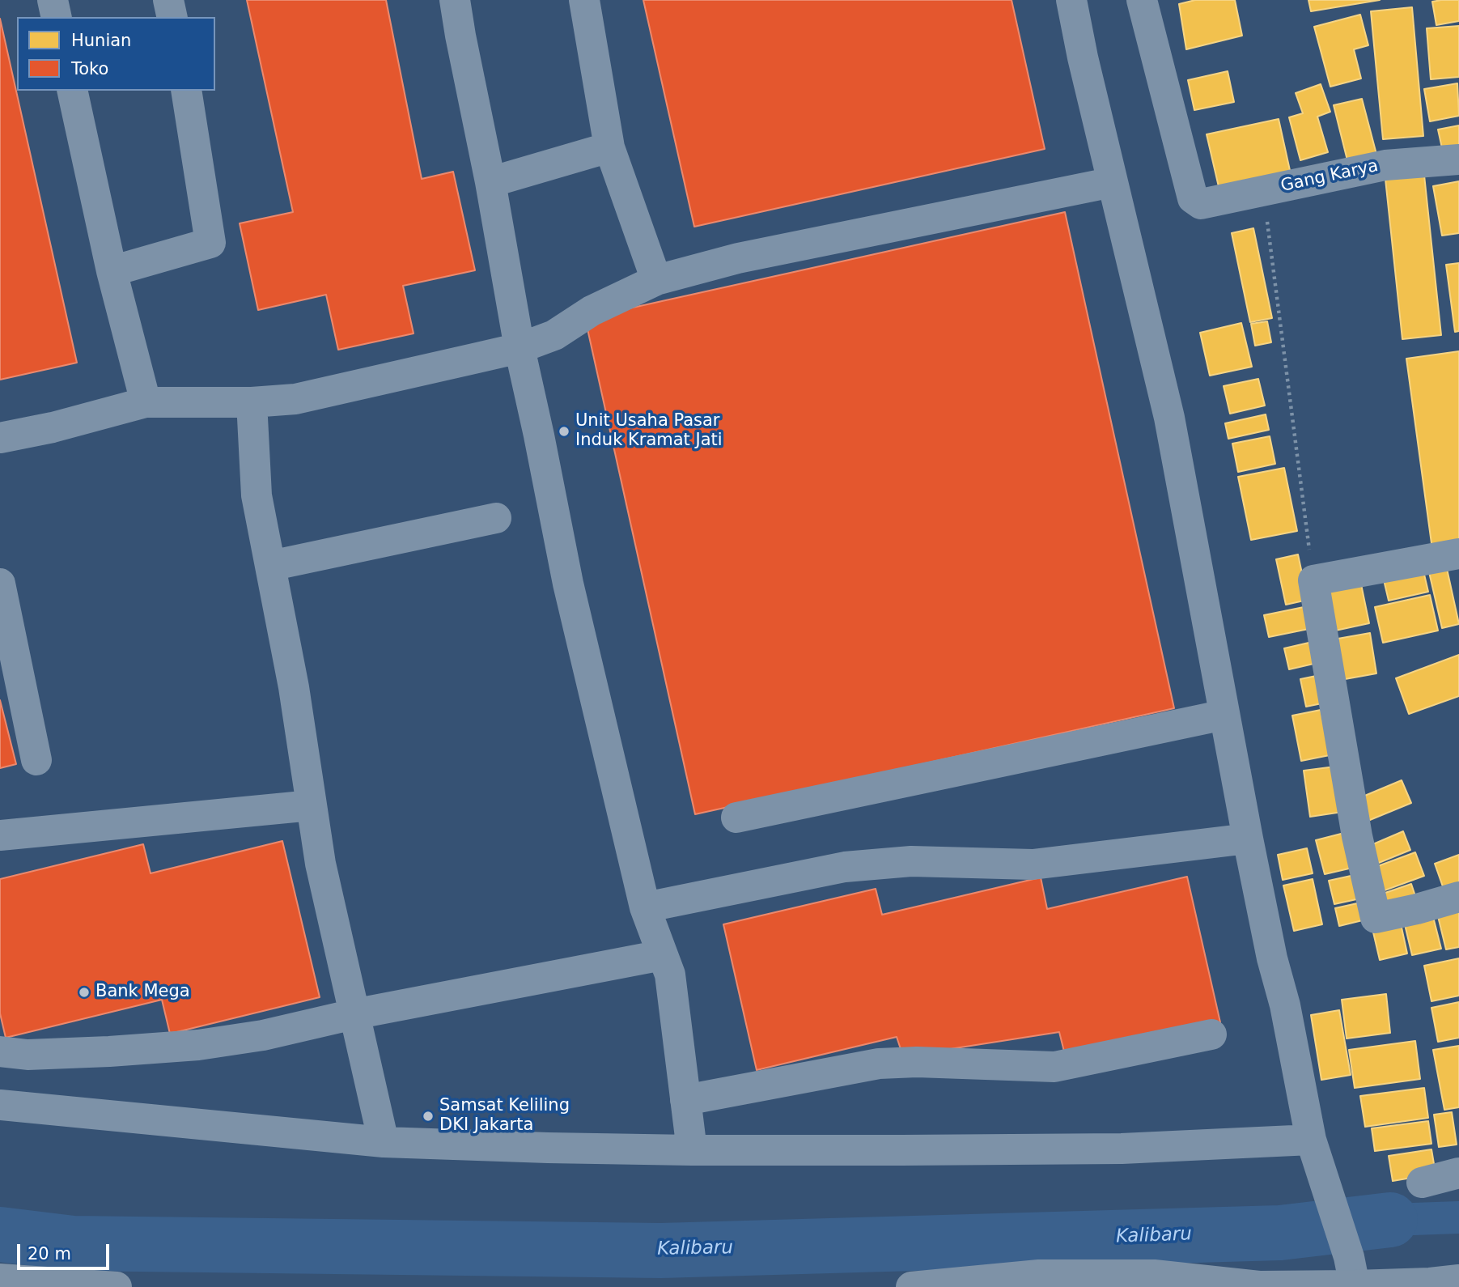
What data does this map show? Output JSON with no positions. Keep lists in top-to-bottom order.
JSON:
{
  "streets": {
    "street": ["Gang Karya"]
  },
  "water": ["Kalibaru"],
  "places": ["Unit Usaha Pasar Induk Kramat Jati", "Bank Mega", "Samsat Keliling DKI Jakarta"],
  "legend": ["Hunian", "Toko"],
  "scale_bar": "20 m"
}
